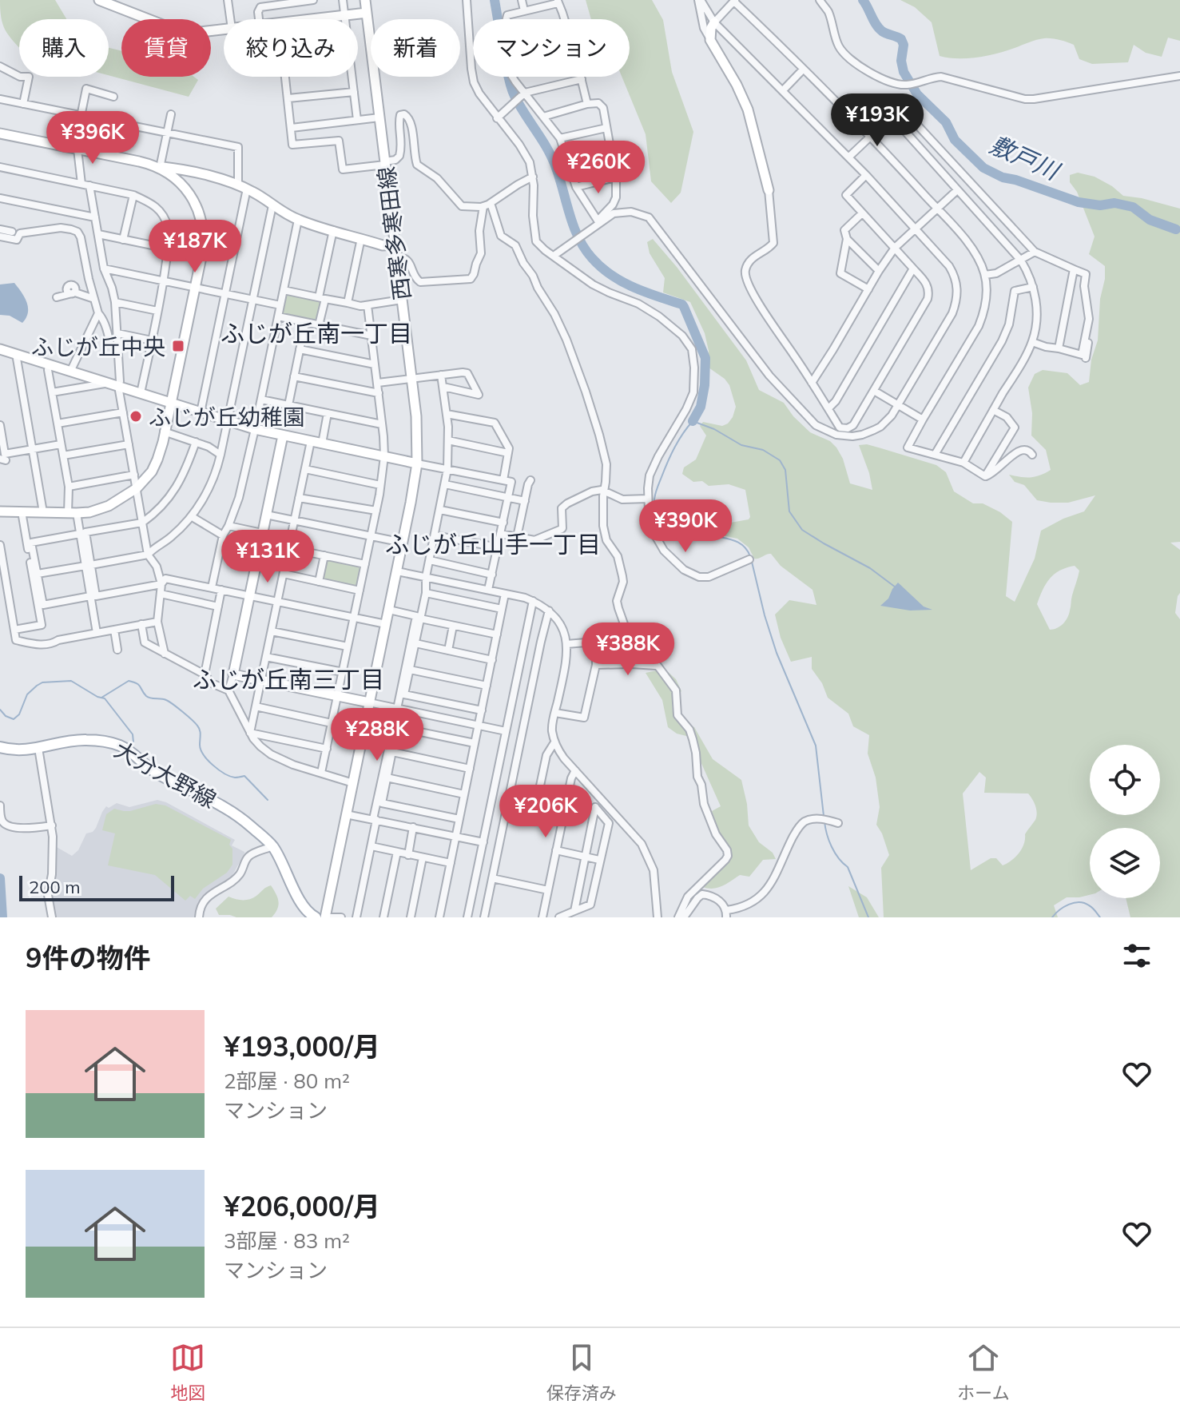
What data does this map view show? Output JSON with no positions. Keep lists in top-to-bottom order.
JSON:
{
  "streets": {
    "main road": ["大分大野線"],
    "street": ["西寒多寒田線"]
  },
  "districts": ["ふじが丘南一丁目", "ふじが丘山手一丁目", "ふじが丘南三丁目"],
  "water": ["敷戸川"],
  "places": {
    "transit": ["ふじが丘中央"],
    "other": ["ふじが丘幼稚園"]
  },
  "scale_bar": "200 m",
  "page": {
    "chip": [
      "購入",
      "賃貸",
      "絞り込み",
      "新着",
      "マンション"
    ],
    "price": [
      "¥193K",
      "¥396K",
      "¥260K",
      "¥187K",
      "¥390K",
      "¥131K",
      "¥388K",
      "¥288K",
      "¥206K"
    ],
    "scale": "200 m",
    "heading": "9件の物件",
    "list": [
      {
        "name": "¥193,000/月",
        "note": "2部屋 · 80 m² · マンション"
      },
      {
        "name": "¥206,000/月",
        "note": "3部屋 · 83 m² · マンション"
      }
    ],
    "tabs": ["地図", "保存済み", "ホーム"]
  }
}
